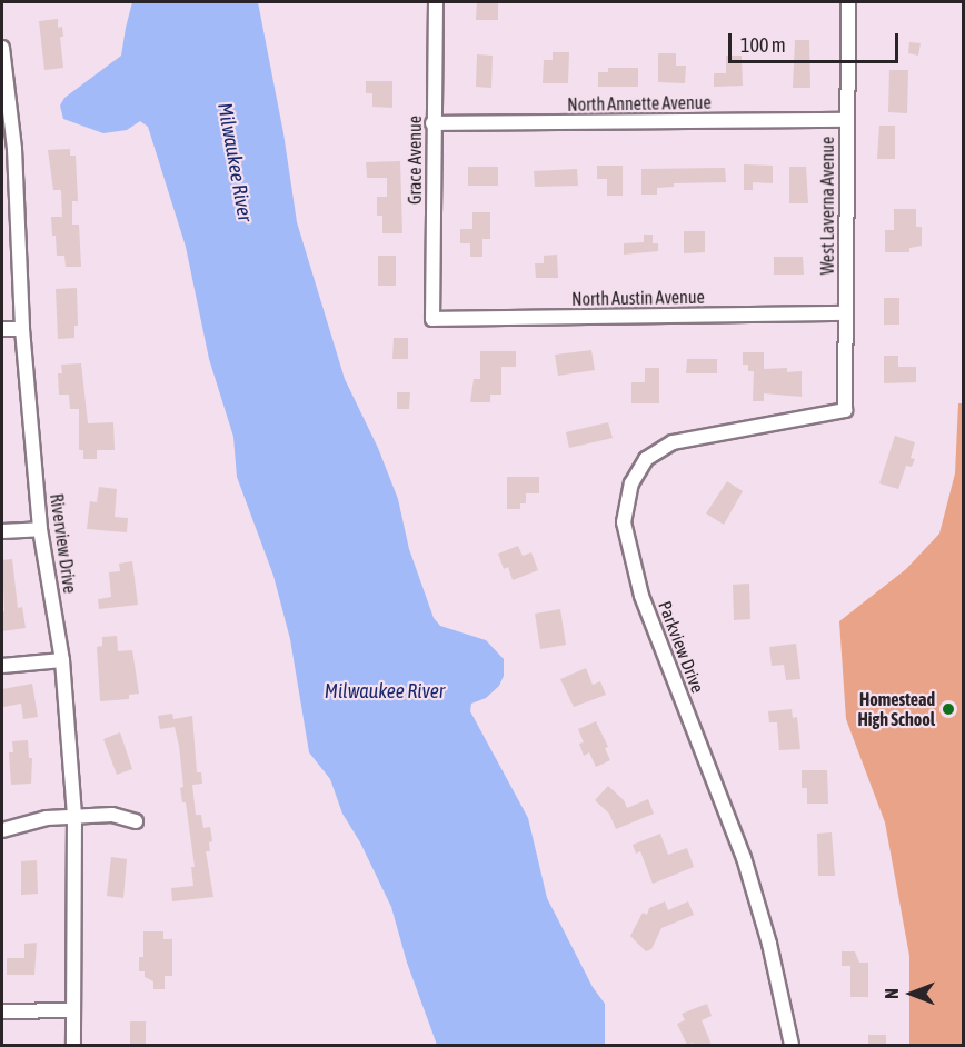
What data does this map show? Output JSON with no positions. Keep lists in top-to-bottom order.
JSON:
{
  "streets": {
    "street": [
      "North Annette Avenue",
      "Grace Avenue",
      "West Laverna Avenue",
      "North Austin Avenue",
      "Riverview Drive",
      "Parkview Drive"
    ]
  },
  "crossings": [
    ["North Annette Avenue", "Grace Avenue"],
    ["North Annette Avenue", "West Laverna Avenue"],
    ["Grace Avenue", "North Austin Avenue"],
    ["West Laverna Avenue", "North Austin Avenue"],
    ["West Laverna Avenue", "Parkview Drive"]
  ],
  "water": ["Milwaukee River"],
  "places": ["Homestead High School"],
  "scale_bar": "100 m",
  "north": "left"
}
